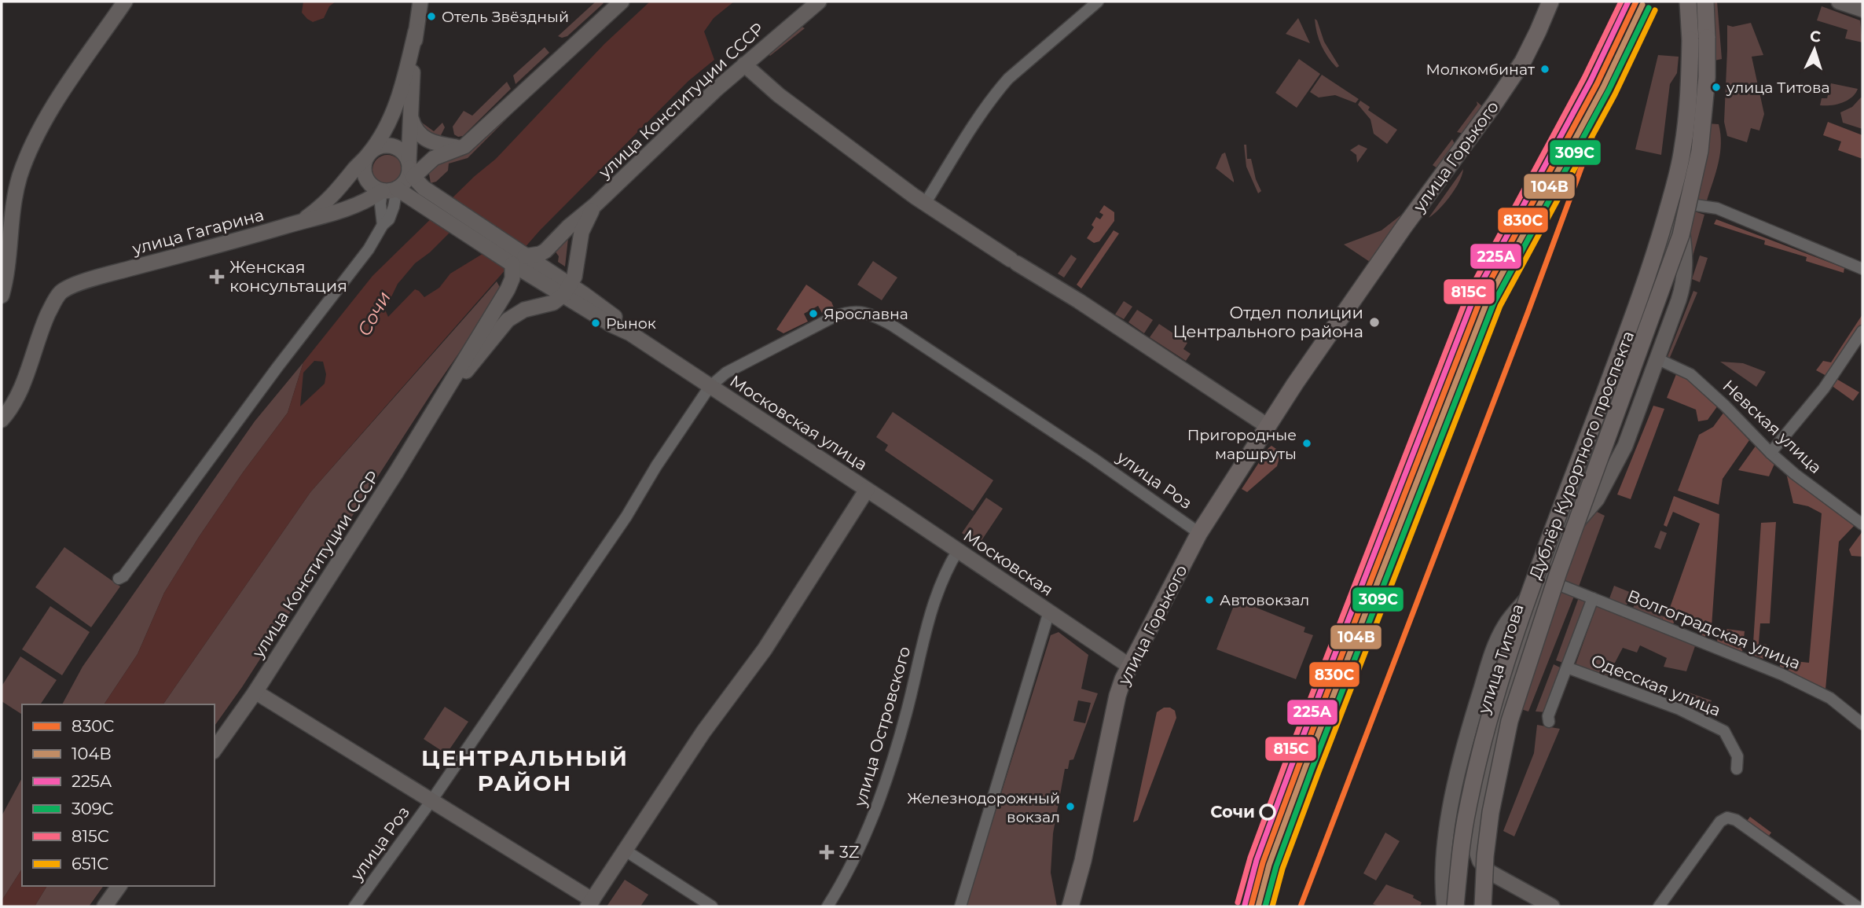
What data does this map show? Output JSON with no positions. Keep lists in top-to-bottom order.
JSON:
{
  "streets": {
    "main road": [
      "улица Конституции СССР",
      "улица Горького",
      "улица Гагарина",
      "Московская улица",
      "Дублёр Курортного проспекта",
      "Московская",
      "улица Титова"
    ],
    "street": [
      "Невская улица",
      "улица Роз",
      "Волгоградская улица",
      "Одесская улица",
      "улица Островского"
    ]
  },
  "crossings": [
    ["улица Горького", "улица Роз"],
    ["улица Горького", "Московская"],
    ["улица Гагарина", "Московская улица"],
    ["Московская улица", "улица Роз"],
    ["Московская улица", "Московская"],
    ["Московская", "улица Островского"],
    ["Волгоградская улица", "улица Титова"],
    ["Волгоградская улица", "Одесская улица"]
  ],
  "districts": ["ЦЕНТРАЛЬНЫЙ РАЙОН"],
  "water": ["Сочи"],
  "places": {
    "other": [
      "Отель Звёздный",
      "Молкомбинат",
      "улица Титова",
      "Ярославна",
      "Отдел полиции Центрального района",
      "Рынок",
      "Пригородные маршруты",
      "Автовокзал",
      "Железнодорожный вокзал",
      "Сочи"
    ],
    "health": ["Женская консультация", "3Z"]
  },
  "lines": [
    "transit line 830С",
    "transit line 225А",
    "transit line 815С",
    "transit line 104В",
    "transit line 309С",
    "transit line 651С"
  ],
  "legend": [
    "830С",
    "104В",
    "225А",
    "309С",
    "815С",
    "651С"
  ],
  "north": "top"
}
